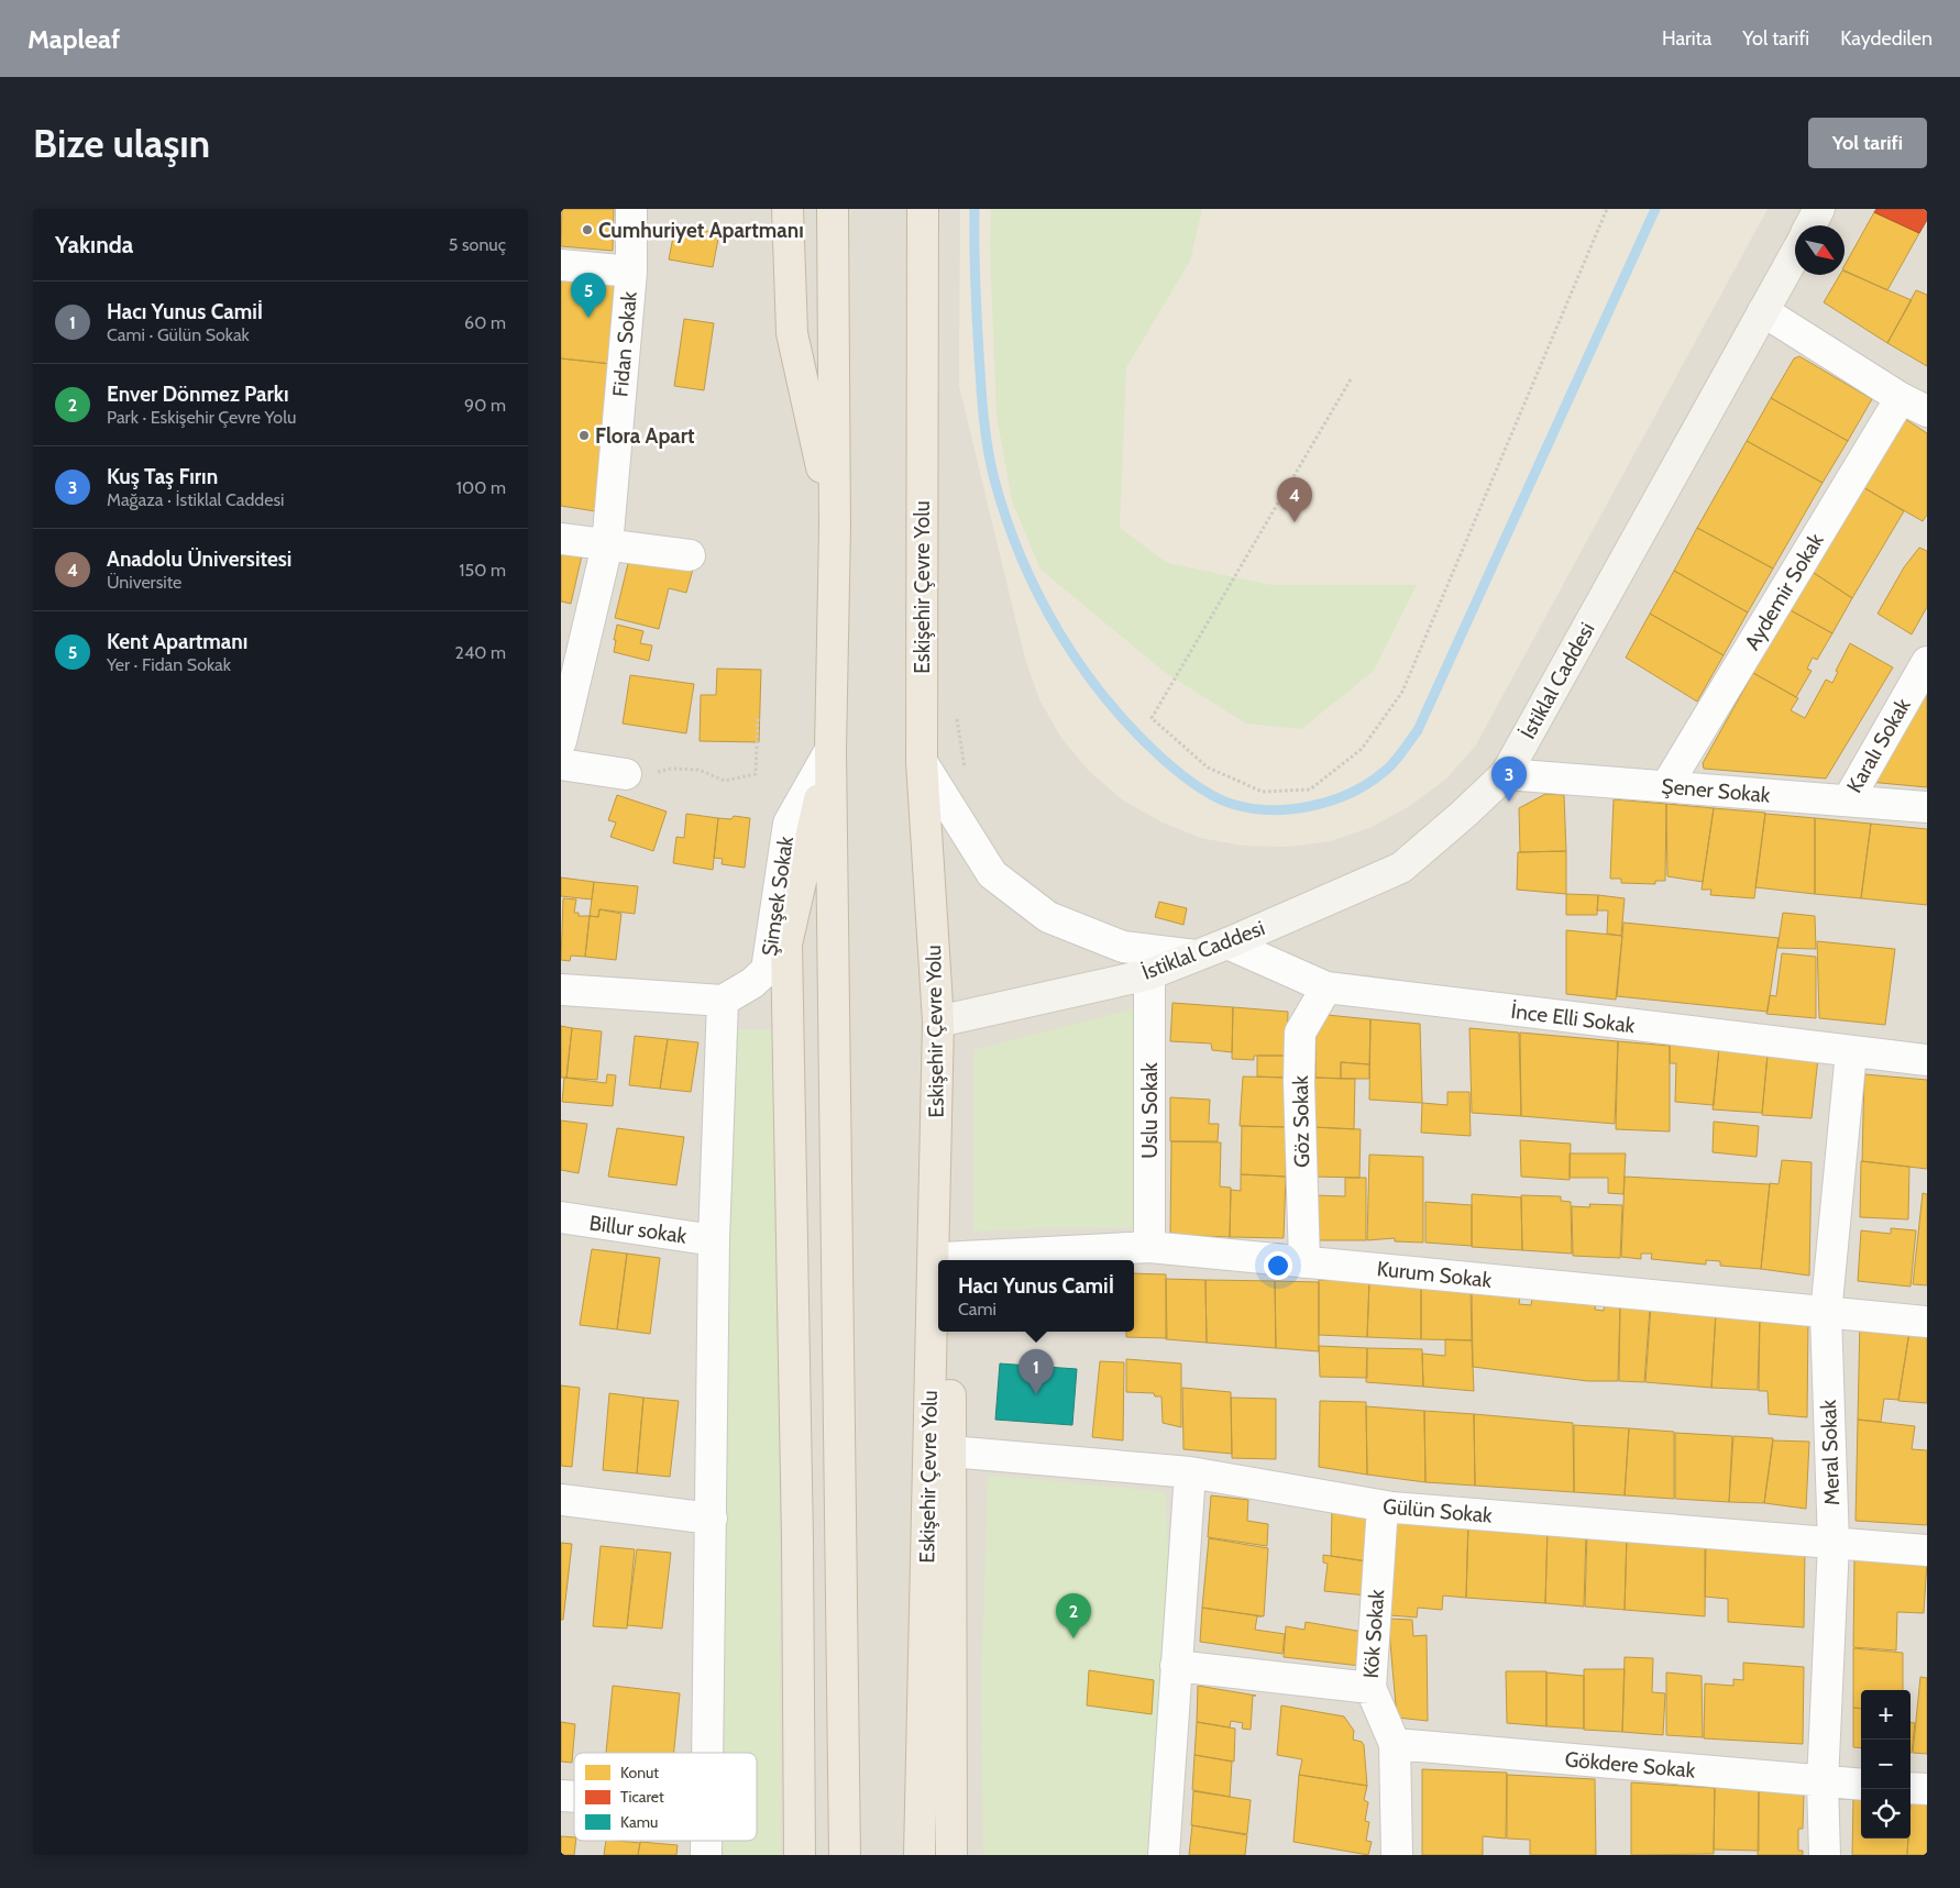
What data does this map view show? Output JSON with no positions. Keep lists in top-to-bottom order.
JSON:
{
  "streets": {
    "highway": ["Eskişehir Çevre Yolu"],
    "main road": ["İstiklal Caddesi"],
    "street": [
      "Fidan Sokak",
      "Aydemir Sokak",
      "Karalı Sokak",
      "Şener Sokak",
      "Şimşek Sokak",
      "İnce Elli Sokak",
      "Uslu Sokak",
      "Göz Sokak",
      "Billur sokak",
      "Kurum Sokak",
      "Meral Sokak",
      "Gülün Sokak",
      "Kök Sokak",
      "Gökdere Sokak"
    ]
  },
  "crossings": [
    ["Eskişehir Çevre Yolu", "İstiklal Caddesi"],
    ["Aydemir Sokak", "Şener Sokak"],
    ["İstiklal Caddesi", "Şener Sokak"],
    ["İstiklal Caddesi", "İnce Elli Sokak"],
    ["İstiklal Caddesi", "Uslu Sokak"],
    ["Karalı Sokak", "Şener Sokak"],
    ["İnce Elli Sokak", "Göz Sokak"],
    ["İnce Elli Sokak", "Meral Sokak"],
    ["Uslu Sokak", "Kurum Sokak"],
    ["Göz Sokak", "Kurum Sokak"],
    ["Kurum Sokak", "Meral Sokak"],
    ["Meral Sokak", "Gülün Sokak"],
    ["Meral Sokak", "Gökdere Sokak"],
    ["Gülün Sokak", "Kök Sokak"],
    ["Kök Sokak", "Gökdere Sokak"]
  ],
  "places": ["Cumhuriyet Apartmanı", "Flora Apart"],
  "legend": ["Konut", "Ticaret", "Kamu"],
  "north": "bottom right",
  "page": {
    "header": "Mapleaf",
    "nav": ["Harita", "Yol tarifi", "Kaydedilen"],
    "buttons": "Yol tarifi",
    "title": "Bize ulaşın",
    "heading": ["Yakında", "5 sonuç"],
    "pins": [
      "5",
      "4",
      "3",
      "1",
      "2"
    ],
    "list": [
      {
        "mark": "1",
        "name": "Hacı Yunus Camiİ",
        "note": "Cami · Gülün Sokak",
        "value": "60 m"
      },
      {
        "mark": "2",
        "name": "Enver Dönmez Parkı",
        "note": "Park · Eskişehir Çevre Yolu",
        "value": "90 m"
      },
      {
        "mark": "3",
        "name": "Kuş Taş Fırın",
        "note": "Mağaza · İstiklal Caddesi",
        "value": "100 m"
      },
      {
        "mark": "4",
        "name": "Anadolu Üniversitesi",
        "note": "Üniversite",
        "value": "150 m"
      },
      {
        "mark": "5",
        "name": "Kent Apartmanı",
        "note": "Yer · Fidan Sokak",
        "value": "240 m"
      }
    ],
    "popup": ["Hacı Yunus Camiİ", "Cami"],
    "map_buttons": ["+", "−"]
  }
}
